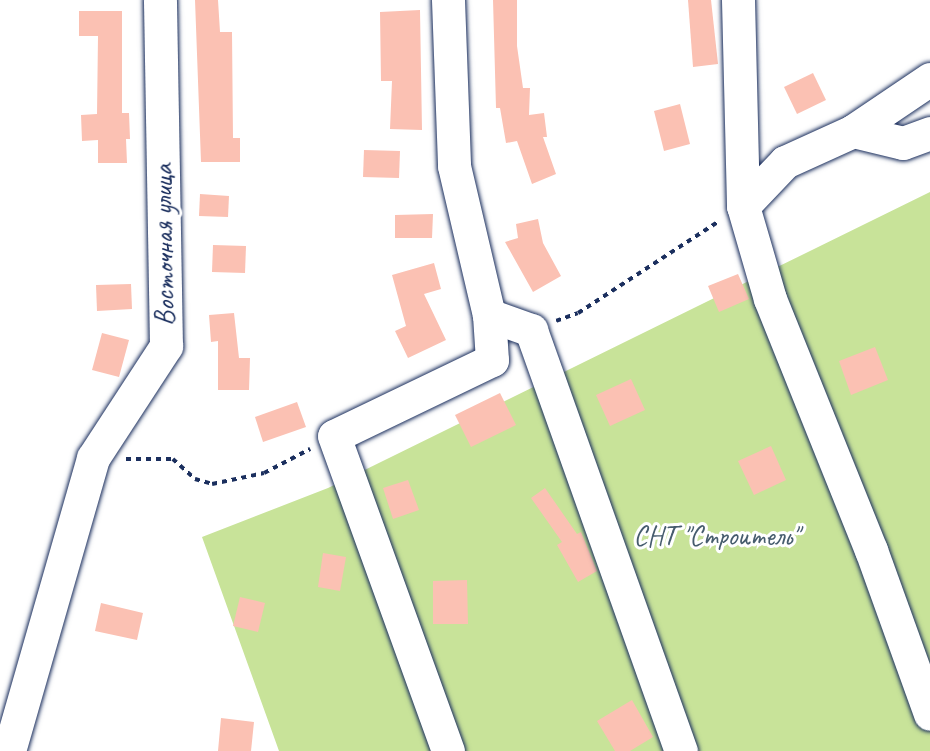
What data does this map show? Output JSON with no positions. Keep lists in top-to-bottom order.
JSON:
{
  "streets": {
    "street": ["Восточная улица"]
  },
  "parks": ["СНТ \"Строитель\""]
}
